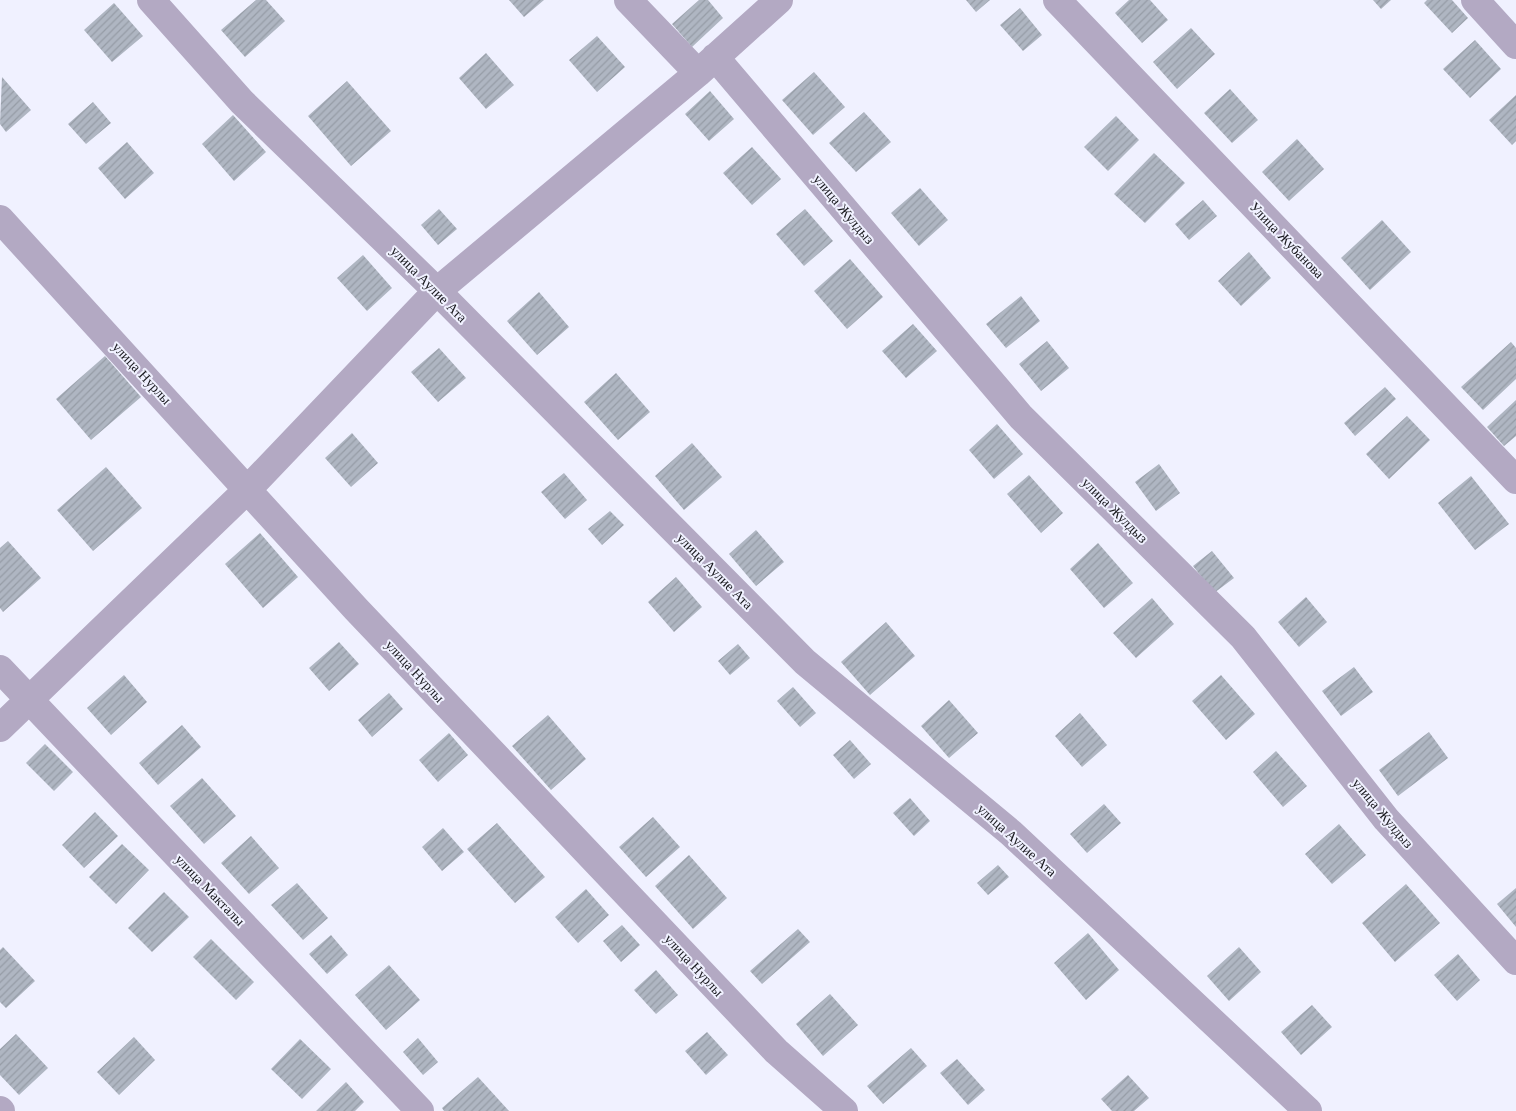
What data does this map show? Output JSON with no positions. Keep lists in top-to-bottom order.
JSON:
{
  "streets": {
    "street": [
      "улица Жулдыз",
      "Улица Жубанова",
      "улица Аулие Ата",
      "улица Нурлы",
      "улица Макталы"
    ]
  }
}
